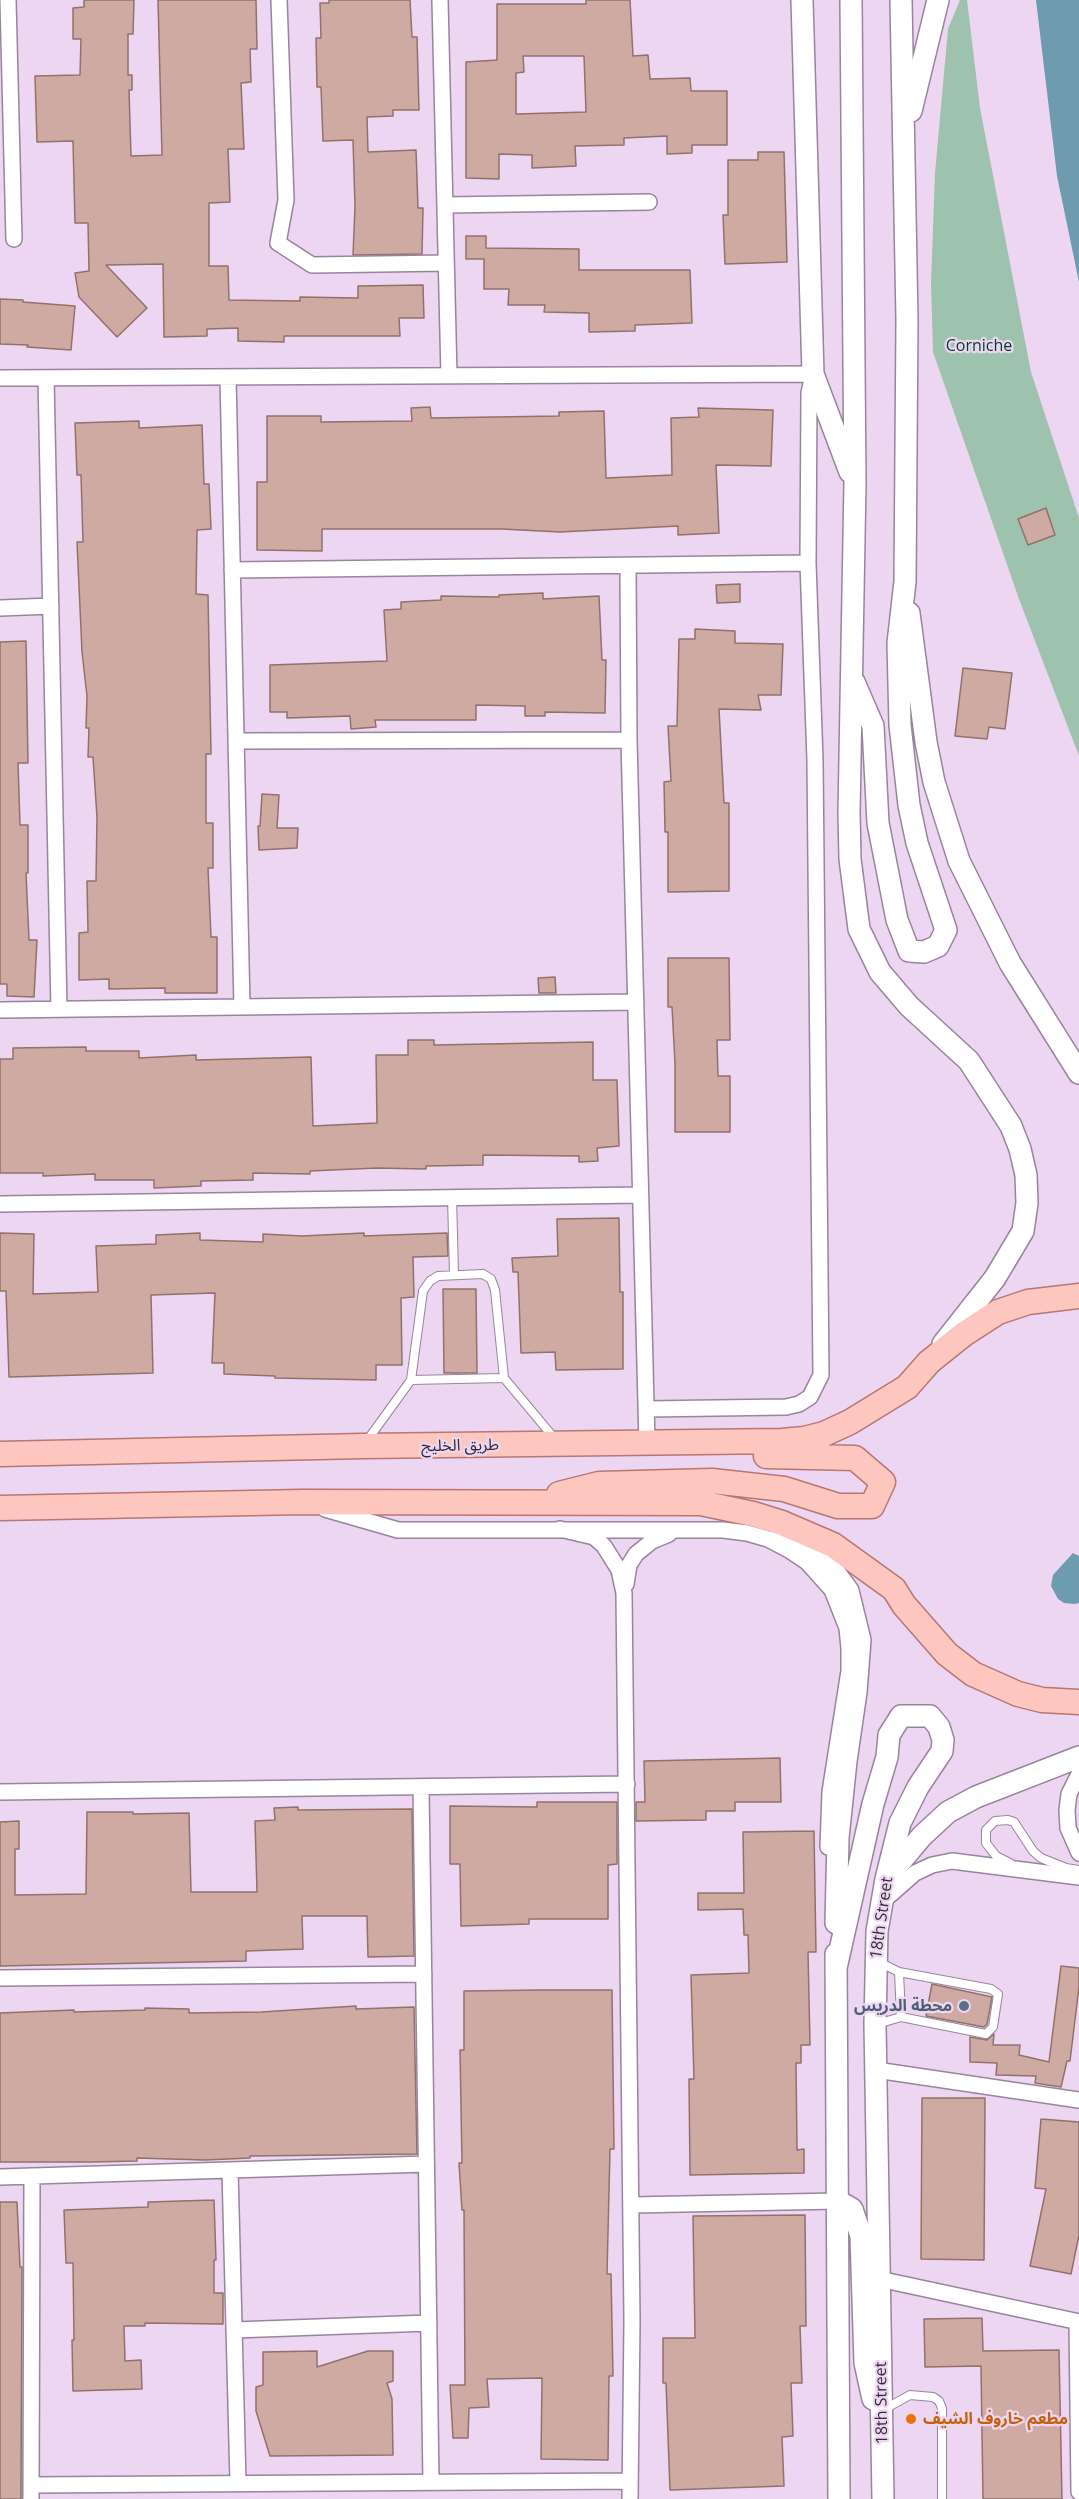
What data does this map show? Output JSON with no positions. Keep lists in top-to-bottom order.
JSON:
{
  "streets": {
    "main road": ["طريق الخليج"],
    "street": ["18th Street"]
  },
  "parks": ["Corniche"],
  "places": ["محطة الدريس", "مطعم خاروف الشيف"]
}
